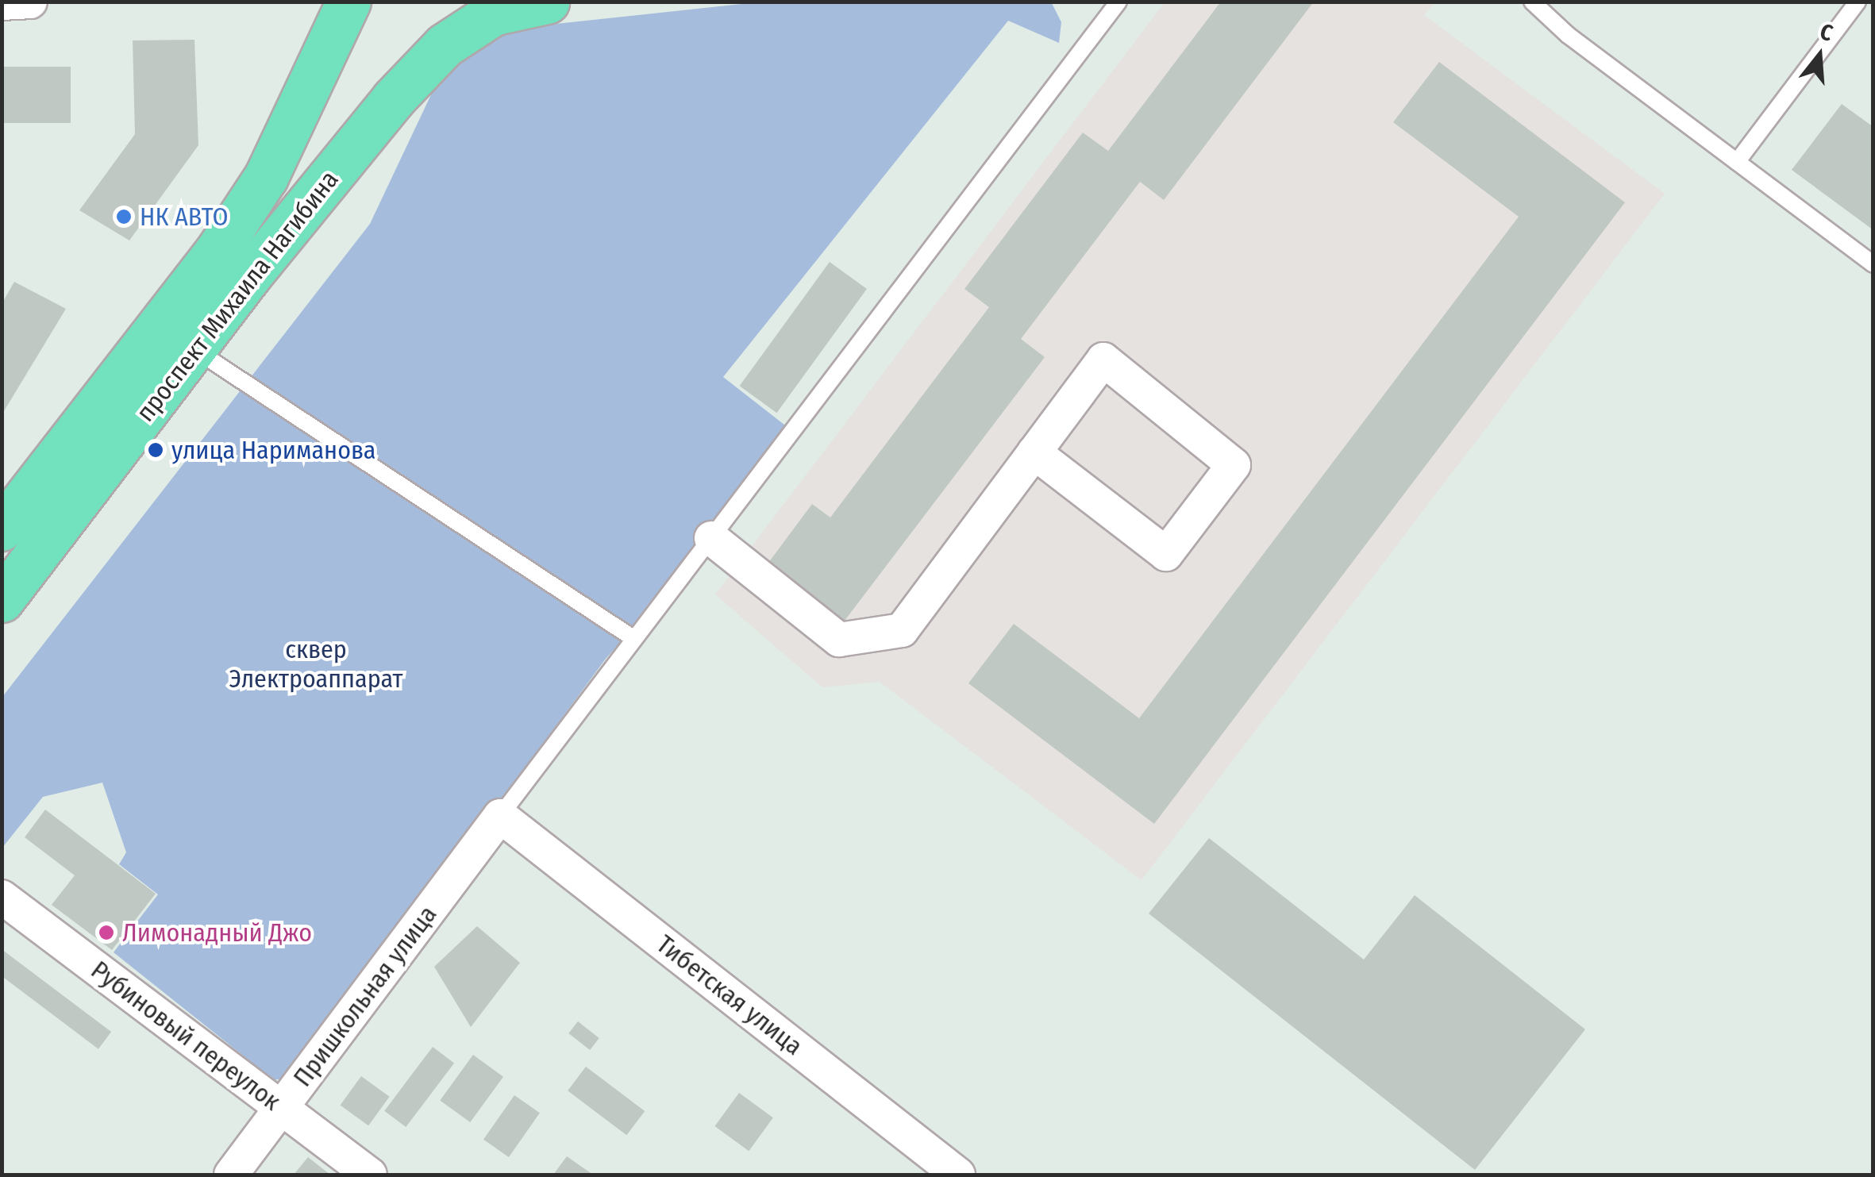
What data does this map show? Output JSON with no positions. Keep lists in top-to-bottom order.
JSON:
{
  "streets": {
    "main road": ["проспект Михаила Нагибина"],
    "street": ["Тибетская улица", "Пришкольная улица", "Рубиновый переулок"]
  },
  "crossings": [
    ["Тибетская улица", "Пришкольная улица"],
    ["Пришкольная улица", "Рубиновый переулок"]
  ],
  "parks": ["cквер Электроаппарат"],
  "places": ["НК АВТО", "улица Нариманова", "Лимонадный Джо"],
  "north": "top"
}
